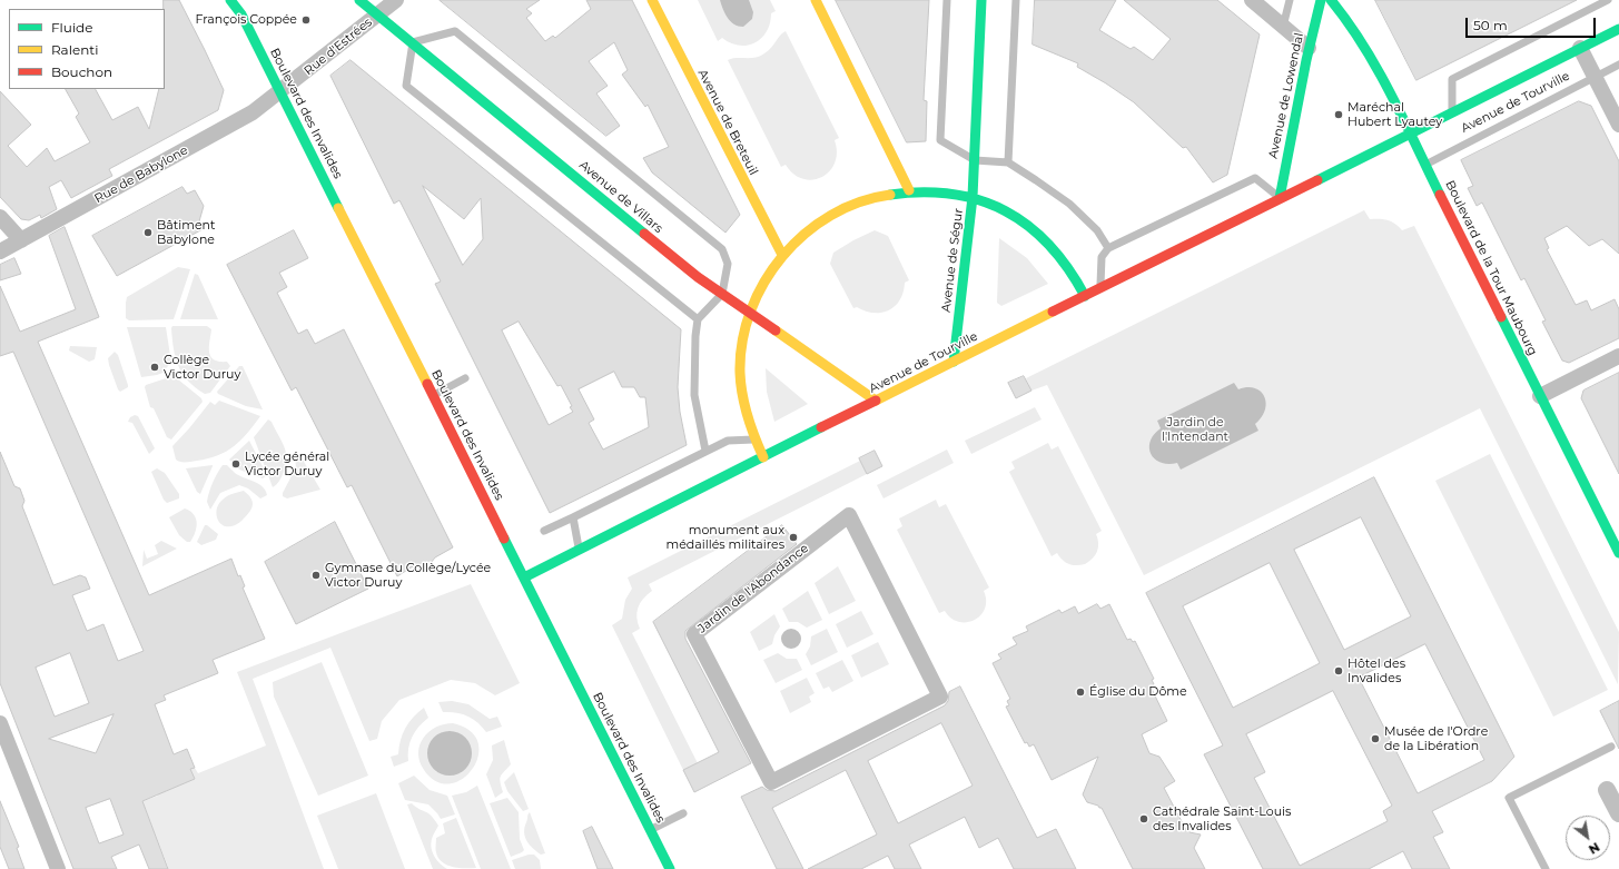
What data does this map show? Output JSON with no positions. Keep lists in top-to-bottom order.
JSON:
{
  "streets": {
    "main road": [
      "Avenue de Lowendal",
      "Avenue de Tourville",
      "Boulevard des Invalides",
      "Avenue de Breteuil",
      "Avenue de Villars",
      "Avenue de Ségur",
      "Boulevard de la Tour Maubourg"
    ],
    "street": ["Rue d'Estrées", "Rue de Babylone", "Jardin de l'Abondance"]
  },
  "crossings": [
    ["Rue d'Estrées", "Boulevard des Invalides"],
    ["Rue d'Estrées", "Rue de Babylone"],
    ["Rue d'Estrées", "Avenue de Villars"],
    ["Avenue de Lowendal", "Avenue de Tourville"],
    ["Avenue de Tourville", "Boulevard des Invalides"],
    ["Avenue de Tourville", "Avenue de Villars"],
    ["Avenue de Tourville", "Avenue de Ségur"],
    ["Avenue de Tourville", "Boulevard de la Tour Maubourg"],
    ["Boulevard des Invalides", "Rue de Babylone"]
  ],
  "parks": ["Jardin de l'Intendant"],
  "places": [
    "François Coppée",
    "Maréchal Hubert Lyautey",
    "Bâtiment Babylone",
    "Collège Victor Duruy",
    "Lycée général Victor Duruy",
    "monument aux médaillés militaires",
    "Gymnase du Collège/Lycée Victor Duruy",
    "Hôtel des Invalides",
    "Église du Dôme",
    "Musée de l'Ordre de la Libération",
    "Cathédrale Saint-Louis des Invalides"
  ],
  "legend": ["Fluide", "Ralenti", "Bouchon"],
  "scale_bar": "50 m",
  "north": "bottom right"
}
